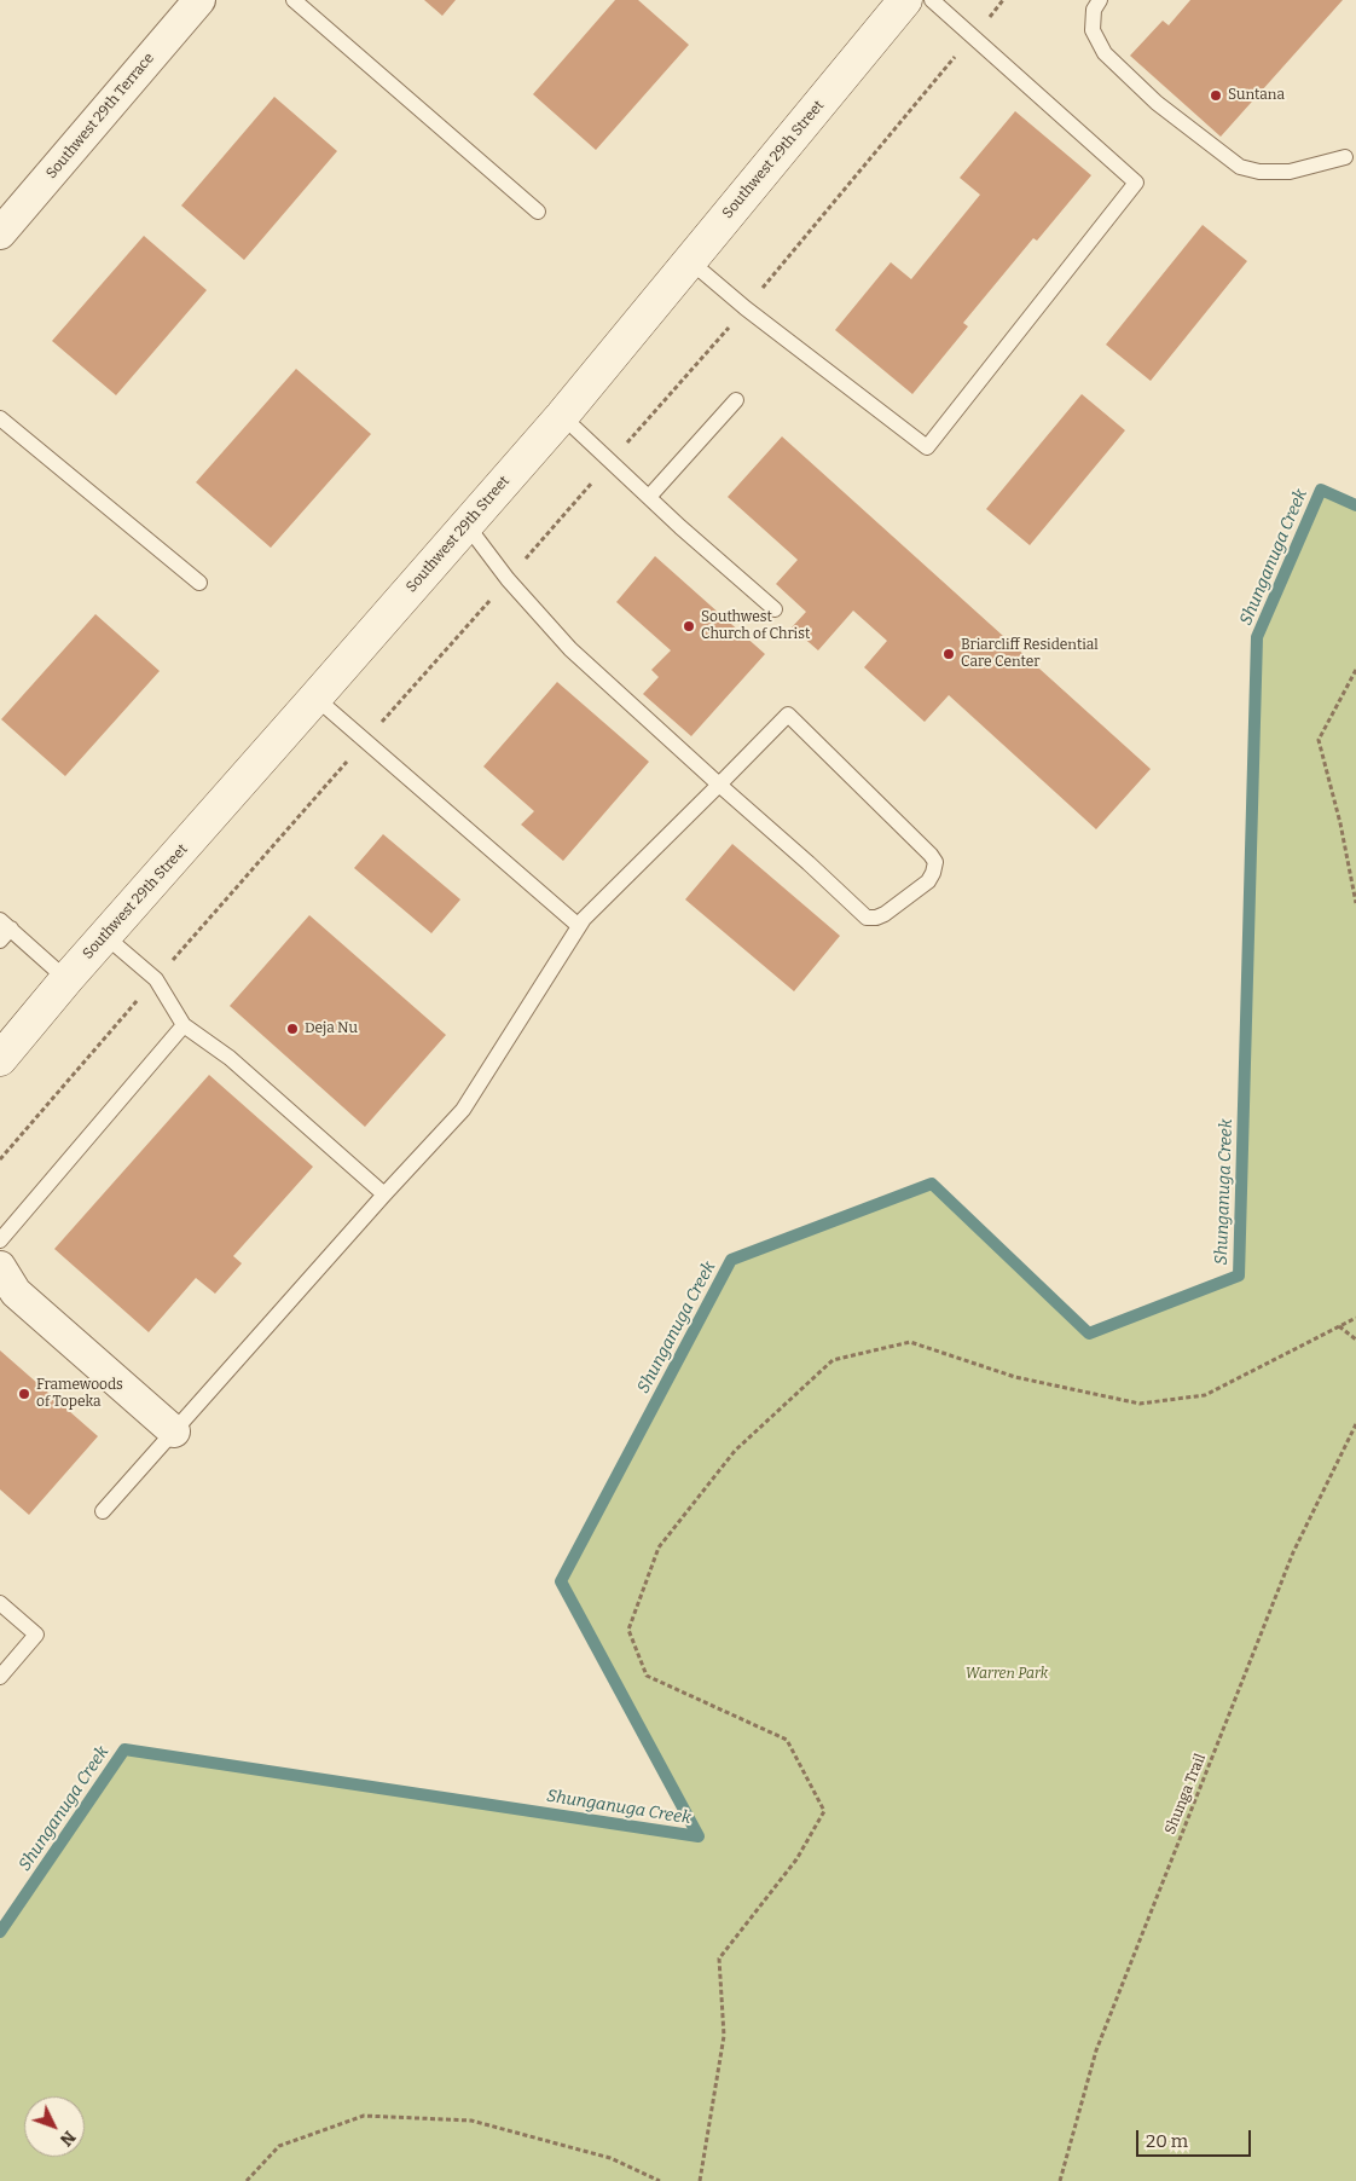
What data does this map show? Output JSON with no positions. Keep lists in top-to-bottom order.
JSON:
{
  "streets": {
    "main road": ["Southwest 29th Street"],
    "street": ["Southwest 29th Terrace"],
    "path": ["Shunga Trail"]
  },
  "water": ["Shunganuga Creek"],
  "parks": ["Warren Park"],
  "places": [
    "Suntana",
    "Southwest Church of Christ",
    "Briarcliff Residential Care Center",
    "Deja Nu",
    "Framewoods of Topeka"
  ],
  "scale_bar": "20 m",
  "north": "bottom right"
}
